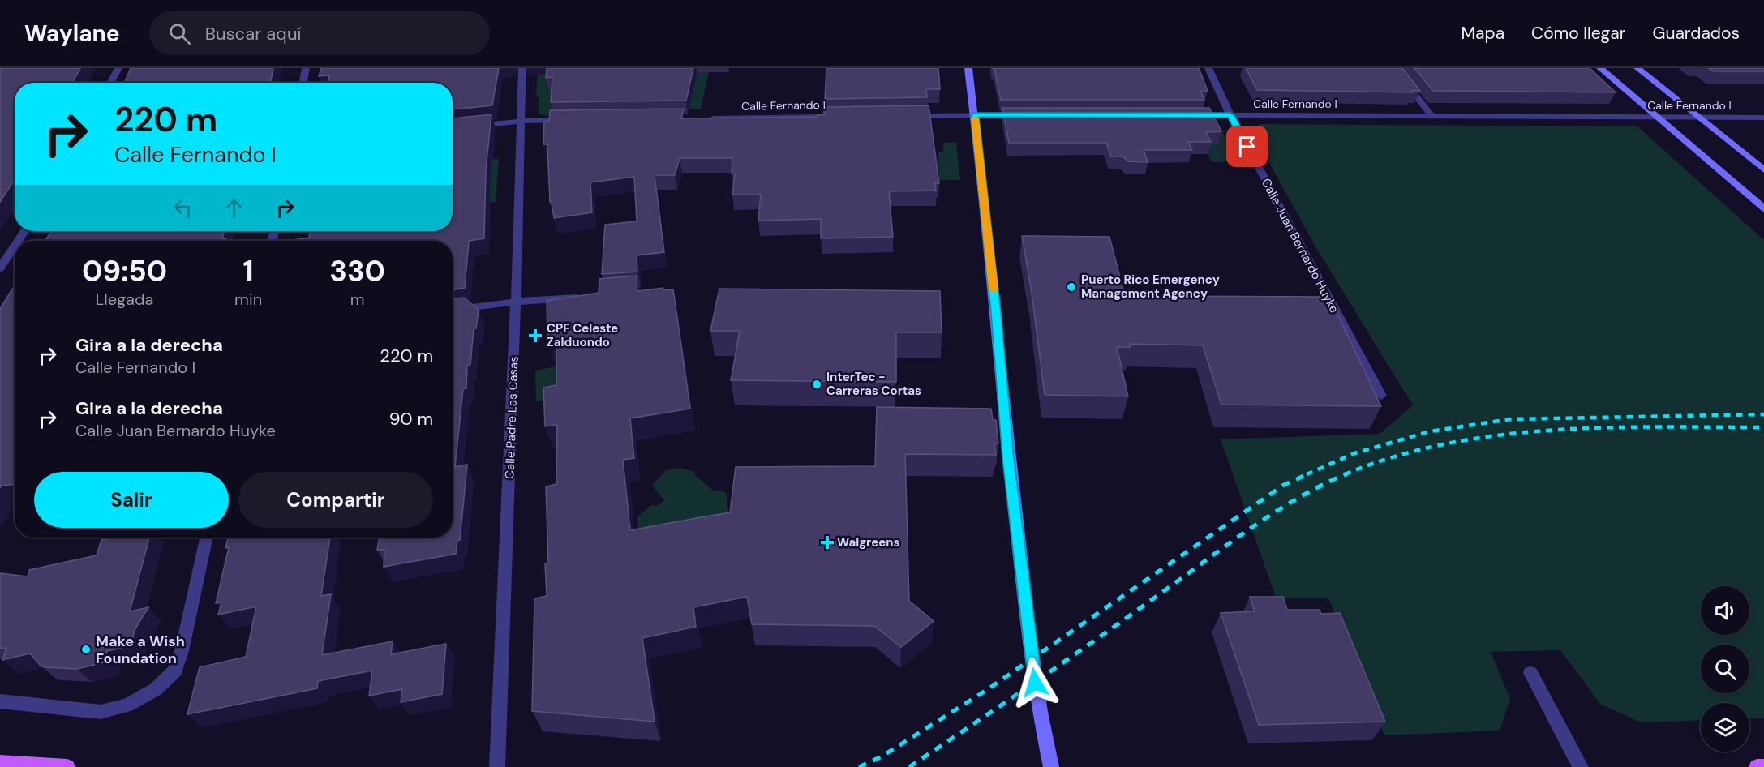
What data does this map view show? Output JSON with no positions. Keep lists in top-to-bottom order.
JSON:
{
  "streets": {
    "street": ["Calle Fernando I", "Calle Juan Bernardo Huyke", "Calle Padre Las Casas"]
  },
  "crossings": [
    ["Calle Fernando I", "Calle Juan Bernardo Huyke"]
  ],
  "places": {
    "other": ["Puerto Rico Emergency Management Agency", "InterTec - Carreras Cortas", "Make a Wish Foundation"],
    "health": ["CPF Celeste Zalduondo", "Walgreens"]
  },
  "page": {
    "header": "Waylane",
    "search": "Buscar aquí",
    "nav": ["Mapa", "Cómo llegar", "Guardados"],
    "turn": ["220 m", "Calle Fernando I"],
    "eta": [
      "09:50",
      "Llegada",
      "1",
      "min",
      "330",
      "m"
    ],
    "list": [
      {
        "name": "Gira a la derecha",
        "note": "Calle Fernando I",
        "value": "220 m"
      },
      {
        "name": "Gira a la derecha",
        "note": "Calle Juan Bernardo Huyke",
        "value": "90 m"
      }
    ],
    "buttons": ["Salir", "Compartir"]
  }
}
